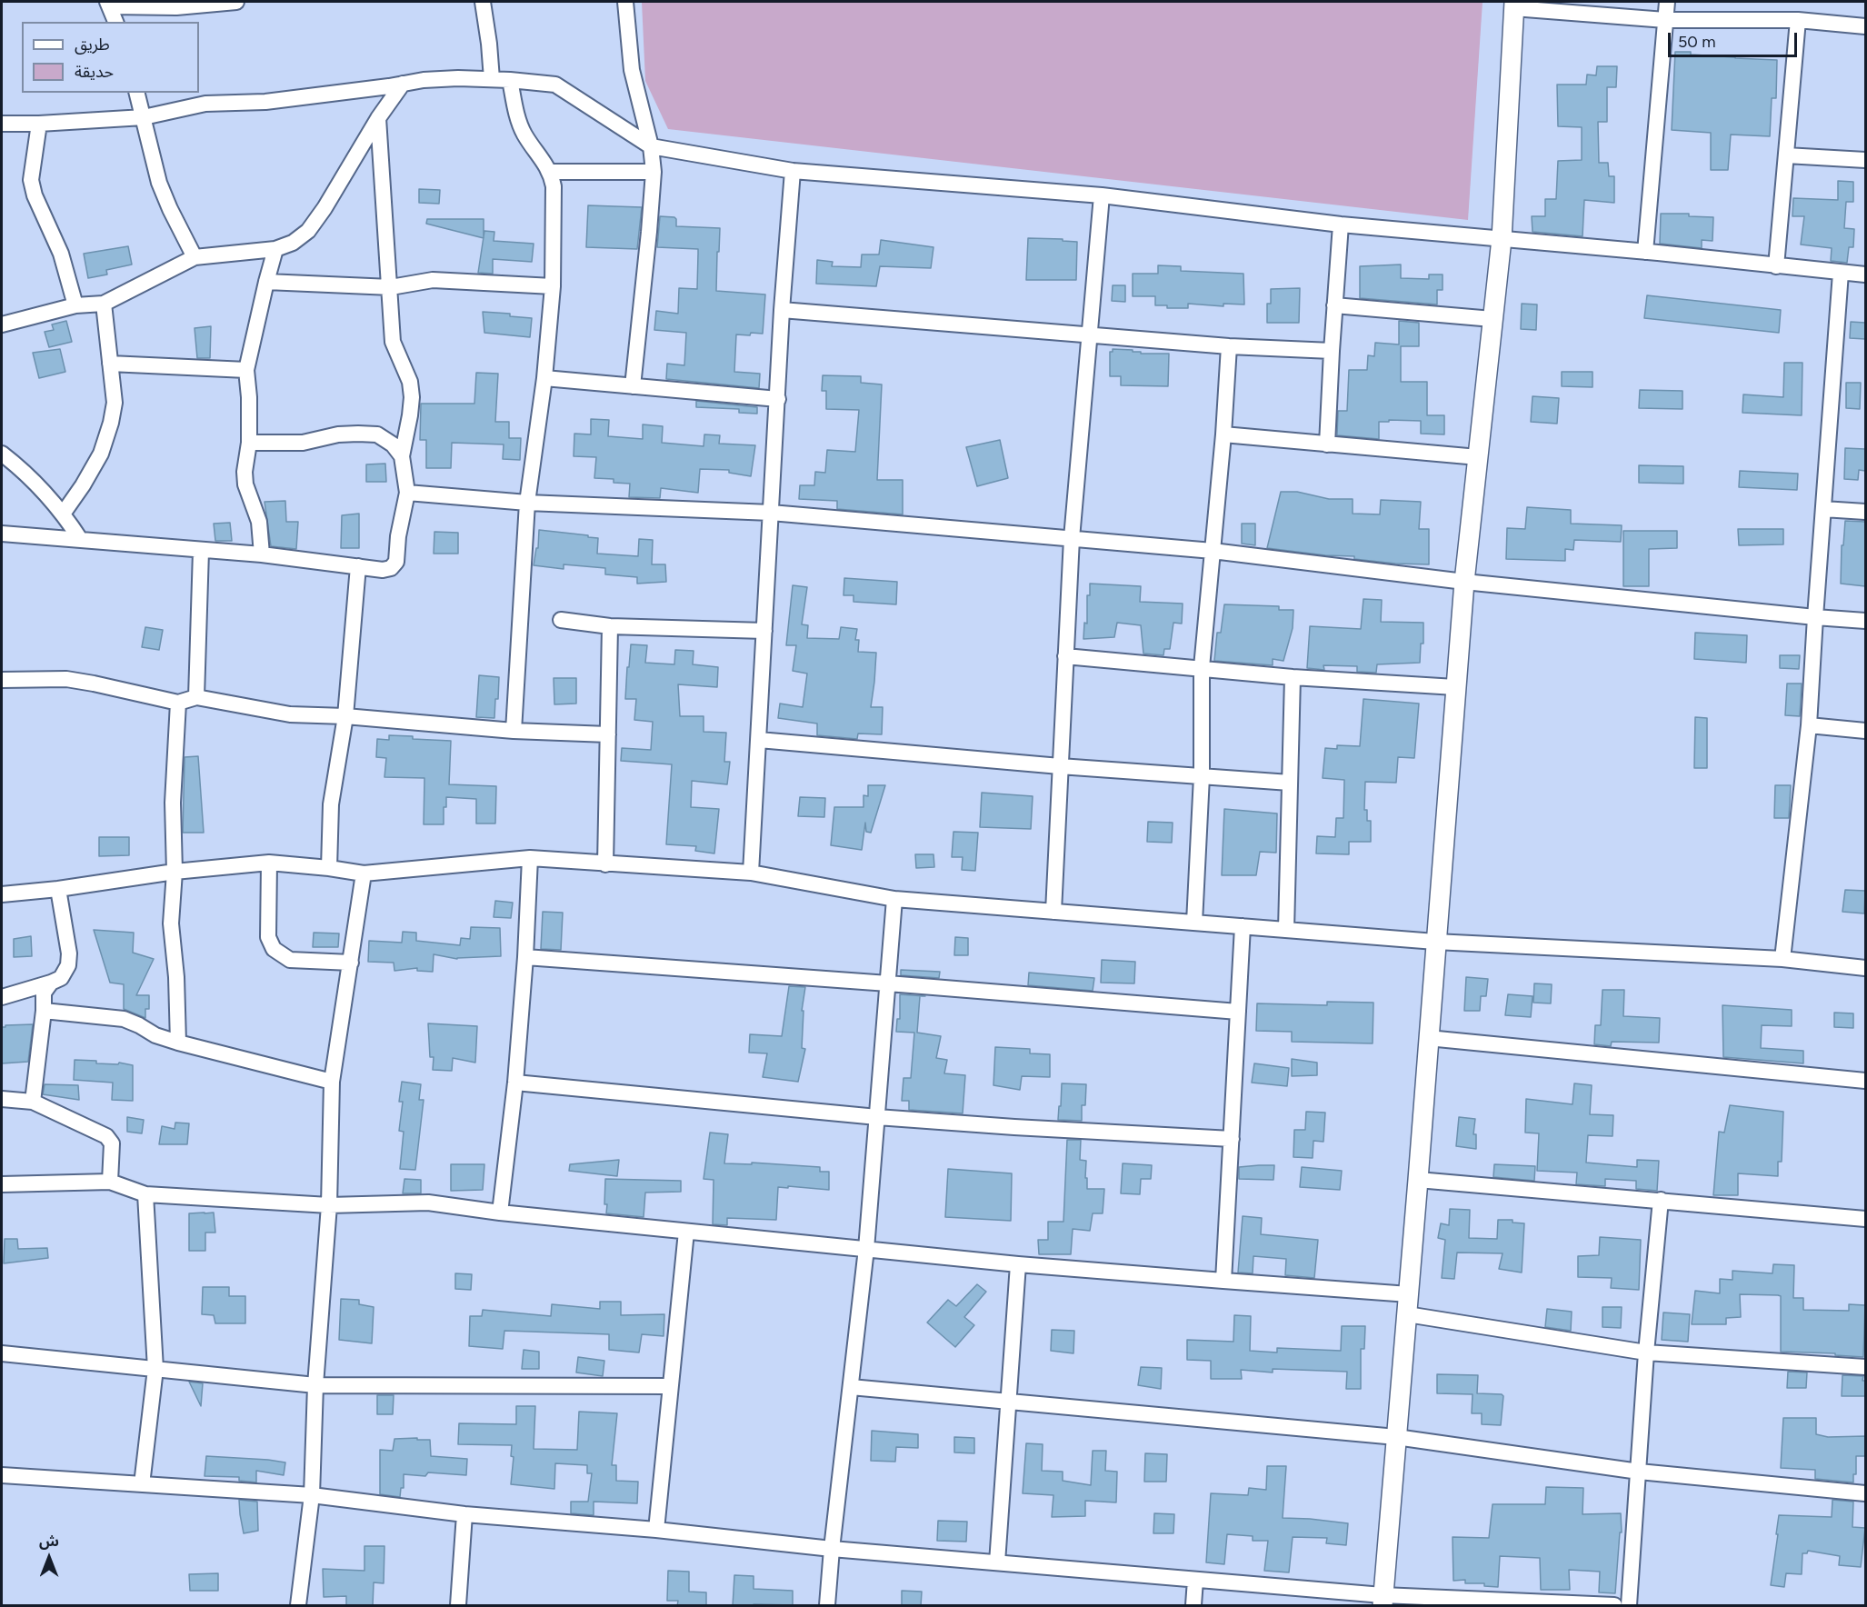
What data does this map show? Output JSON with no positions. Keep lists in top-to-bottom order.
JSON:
{
  "legend": ["طريق", "حديقة"],
  "scale_bar": "50 m",
  "north": "top"
}
